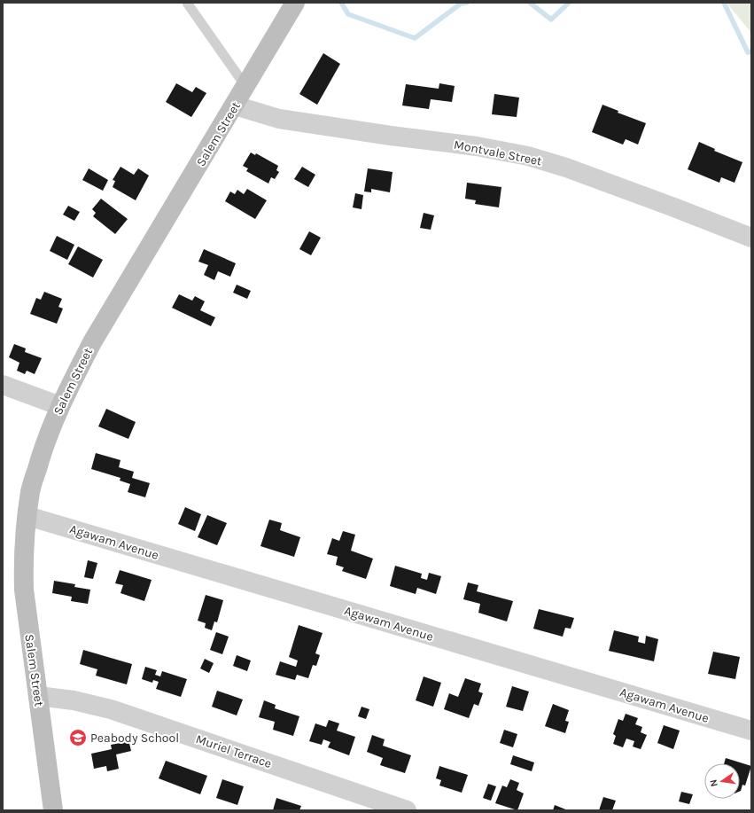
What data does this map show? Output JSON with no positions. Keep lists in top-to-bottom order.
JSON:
{
  "streets": {
    "main road": ["Salem Street"],
    "street": ["Montvale Street", "Agawam Avenue", "Muriel Terrace"]
  },
  "crossings": [
    ["Salem Street", "Montvale Street"],
    ["Salem Street", "Agawam Avenue"],
    ["Salem Street", "Muriel Terrace"]
  ],
  "places": {
    "school or university": ["Peabody School"]
  },
  "north": "left"
}
